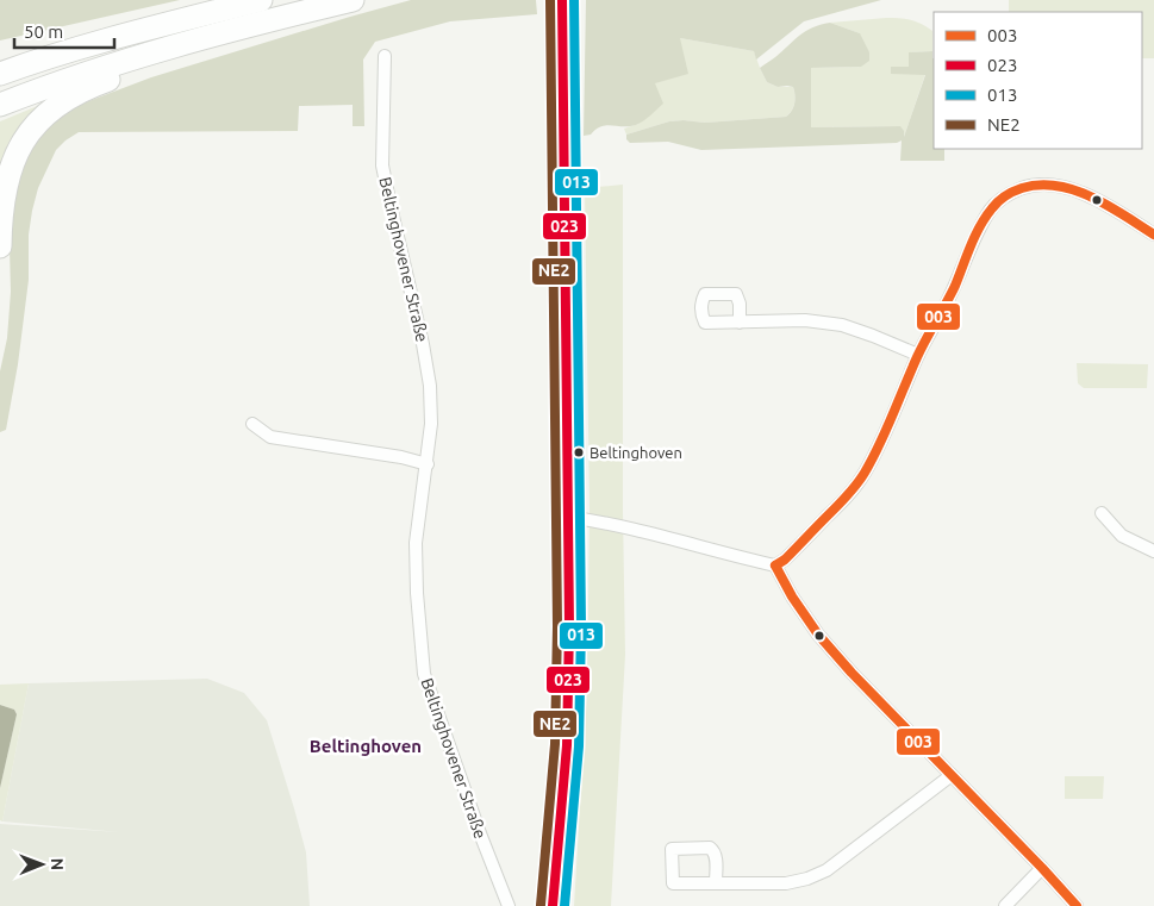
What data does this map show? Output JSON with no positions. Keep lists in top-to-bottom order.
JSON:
{
  "streets": {
    "street": ["Beltinghovener Straße"]
  },
  "districts": ["Beltinghoven"],
  "places": ["Beltinghoven"],
  "lines": [
    "transit line 023",
    "transit line 013",
    "transit line NE2",
    "transit line 003"
  ],
  "legend": [
    "003",
    "023",
    "013",
    "NE2"
  ],
  "scale_bar": "50 m",
  "north": "right"
}
